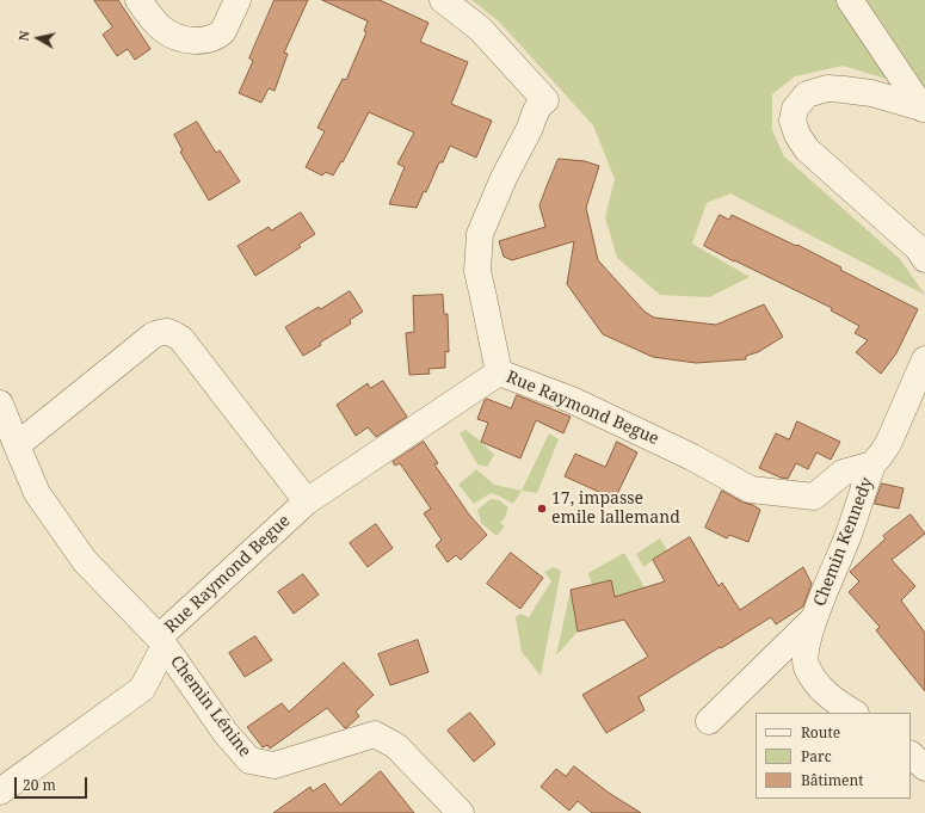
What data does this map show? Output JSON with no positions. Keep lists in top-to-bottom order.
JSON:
{
  "streets": {
    "street": ["Rue Raymond Begue", "Chemin Kennedy", "Chemin Lénine"]
  },
  "crossings": [
    ["Rue Raymond Begue", "Chemin Kennedy"],
    ["Rue Raymond Begue", "Chemin Lénine"]
  ],
  "places": ["17, impasse emile lallemand"],
  "legend": ["Route", "Parc", "Bâtiment"],
  "scale_bar": "20 m",
  "north": "left"
}
